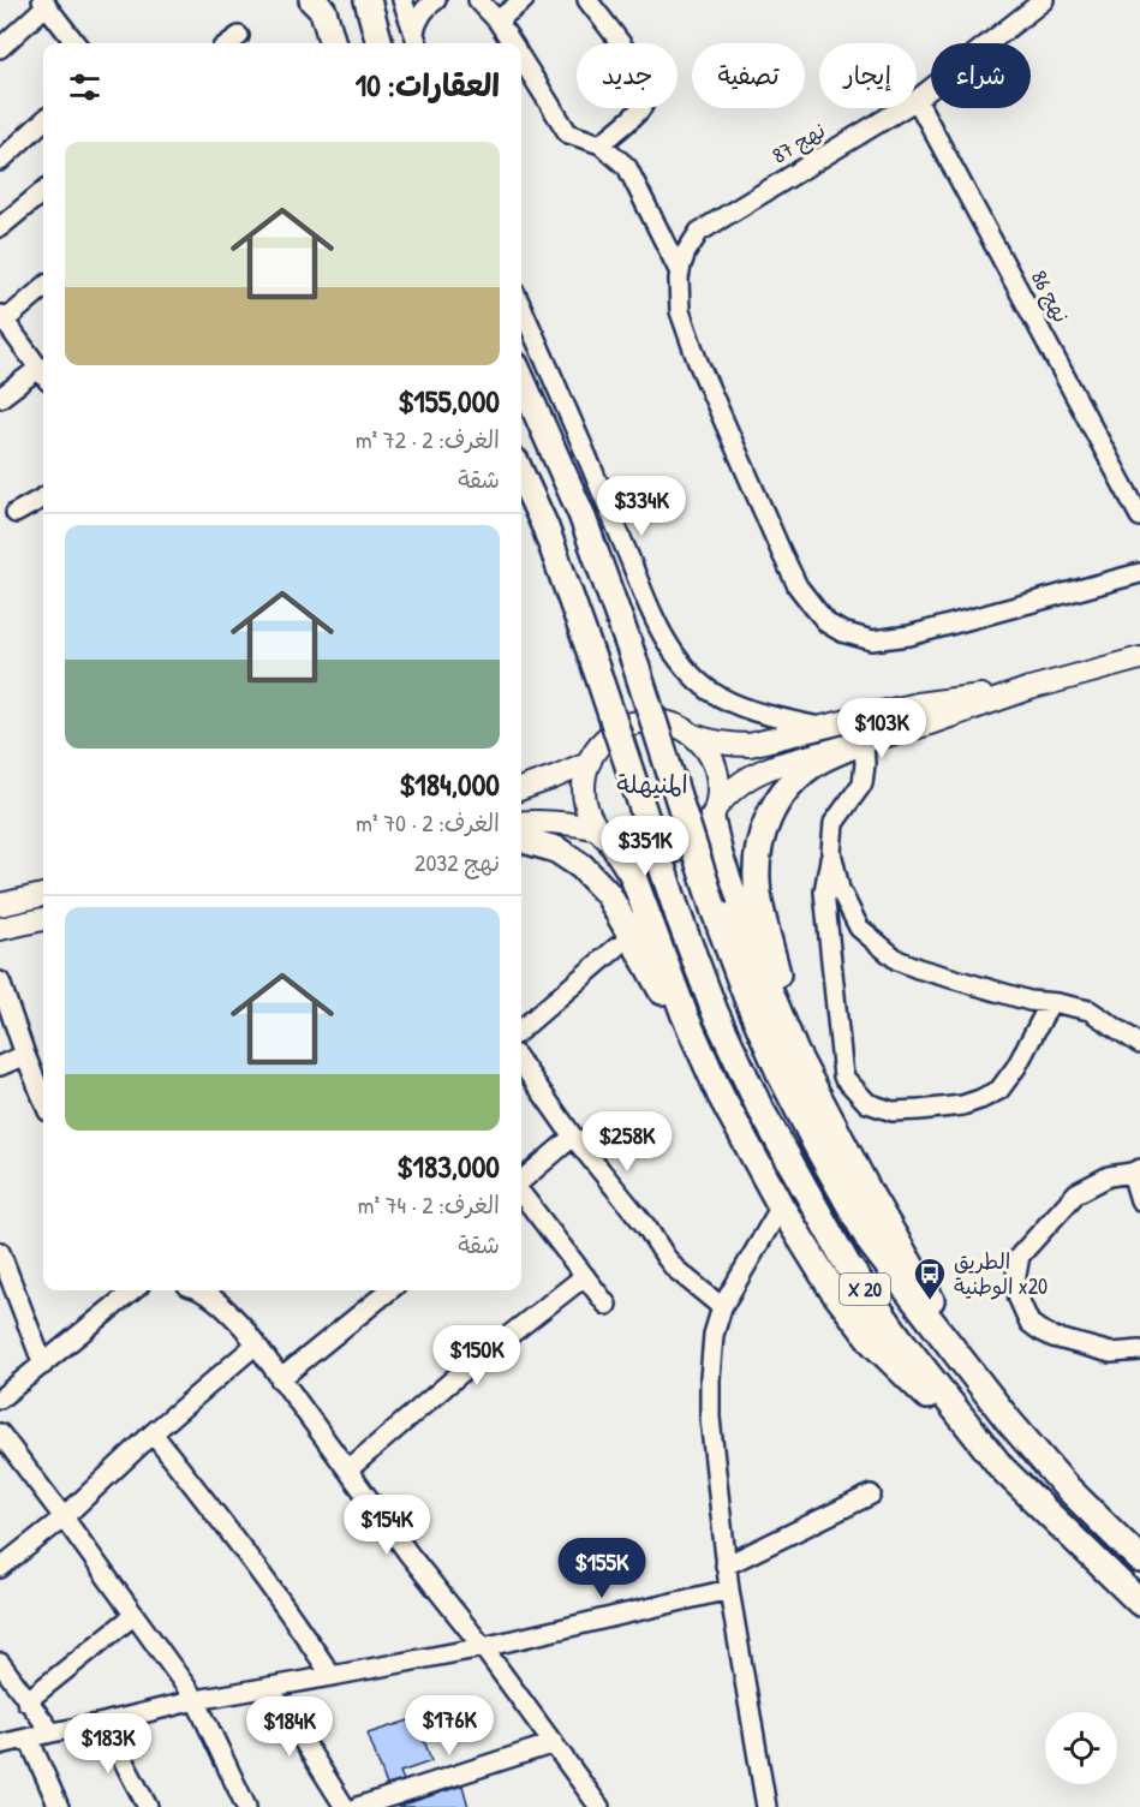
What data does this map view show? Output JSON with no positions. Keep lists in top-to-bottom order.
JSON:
{
  "streets": {
    "highway": ["X 20"],
    "street": ["نهج 87", "نهج 86"]
  },
  "crossings": [
    ["نهج 87", "نهج 86"]
  ],
  "districts": ["المنيهلة"],
  "places": {
    "bus stop": ["الطريق الوطنية x20"]
  },
  "page": {
    "chip": [
      "شراء",
      "إيجار",
      "تصفية",
      "جديد"
    ],
    "heading": "العقارات: 10",
    "list": [
      {
        "name": "$155,000",
        "note": "الغرف: 2 · 72 m² · شقة"
      },
      {
        "name": "$184,000",
        "note": "الغرف: 2 · 70 m² · نهج 2032"
      },
      {
        "name": "$183,000",
        "note": "الغرف: 2 · 74 m² · شقة"
      }
    ],
    "price": [
      "$334K",
      "$103K",
      "$351K",
      "$258K",
      "$150K",
      "$154K",
      "$155K",
      "$176K",
      "$184K",
      "$183K"
    ]
  }
}
